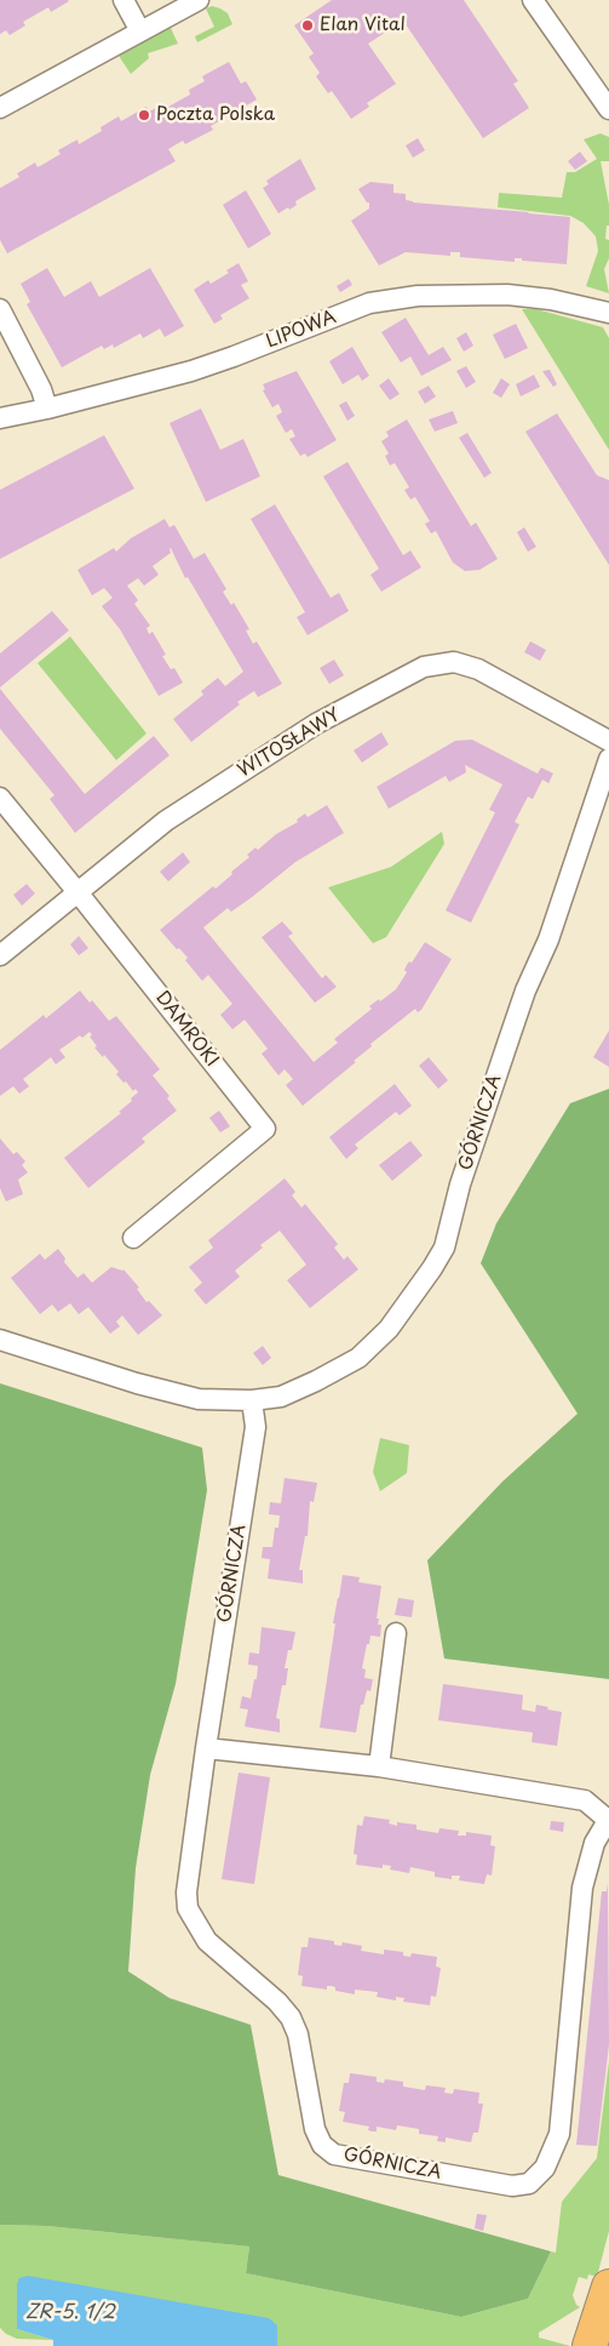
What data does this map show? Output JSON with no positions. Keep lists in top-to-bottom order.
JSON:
{
  "streets": {
    "street": [
      "LIPOWA",
      "WITOSŁAWY",
      "DAMROKI",
      "GÓRNICZA"
    ]
  },
  "crossings": [
    ["WITOSŁAWY", "DAMROKI"]
  ],
  "water": ["ZR-5. 1/2"],
  "places": ["Elan Vital", "Poczta Polska"]
}
